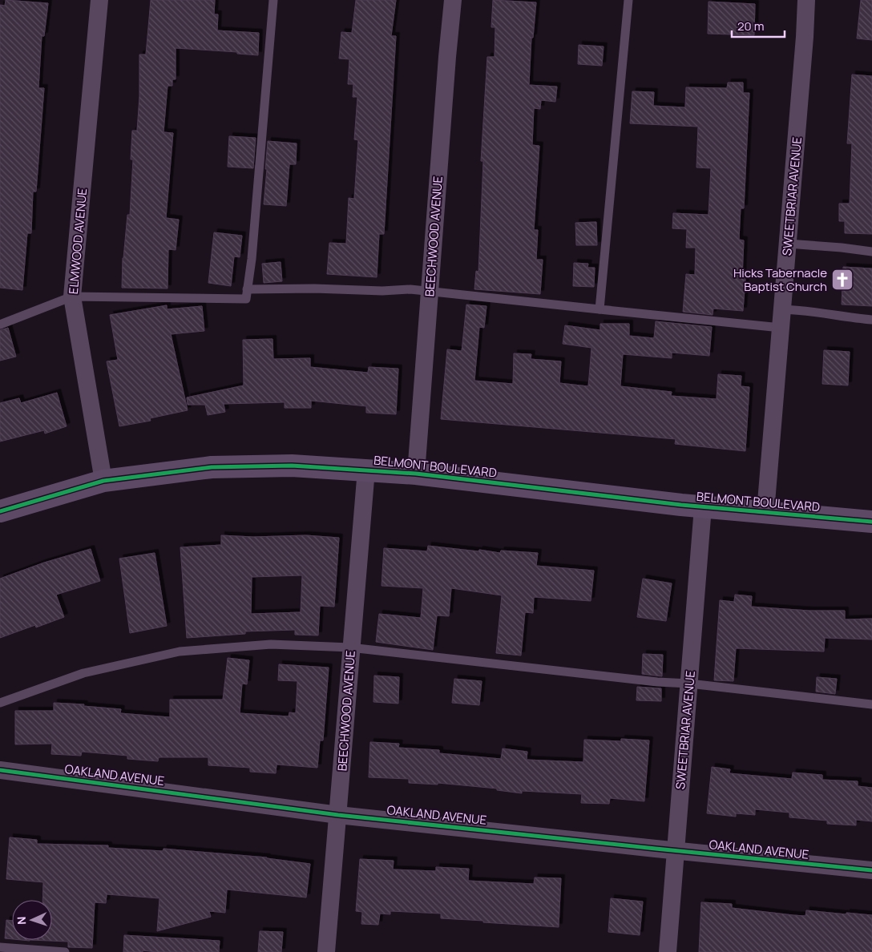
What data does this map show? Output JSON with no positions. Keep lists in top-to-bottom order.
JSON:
{
  "streets": {
    "street": [
      "SWEETBRIAR AVENUE",
      "BEECHWOOD AVENUE",
      "ELMWOOD AVENUE",
      "BELMONT BOULEVARD",
      "OAKLAND AVENUE"
    ]
  },
  "crossings": [
    ["SWEETBRIAR AVENUE", "BELMONT BOULEVARD"],
    ["SWEETBRIAR AVENUE", "OAKLAND AVENUE"],
    ["BEECHWOOD AVENUE", "BELMONT BOULEVARD"],
    ["BEECHWOOD AVENUE", "OAKLAND AVENUE"],
    ["ELMWOOD AVENUE", "BELMONT BOULEVARD"]
  ],
  "places": {
    "church": ["Hicks Tabernacle Baptist Church"]
  },
  "scale_bar": "20 m",
  "north": "left"
}
